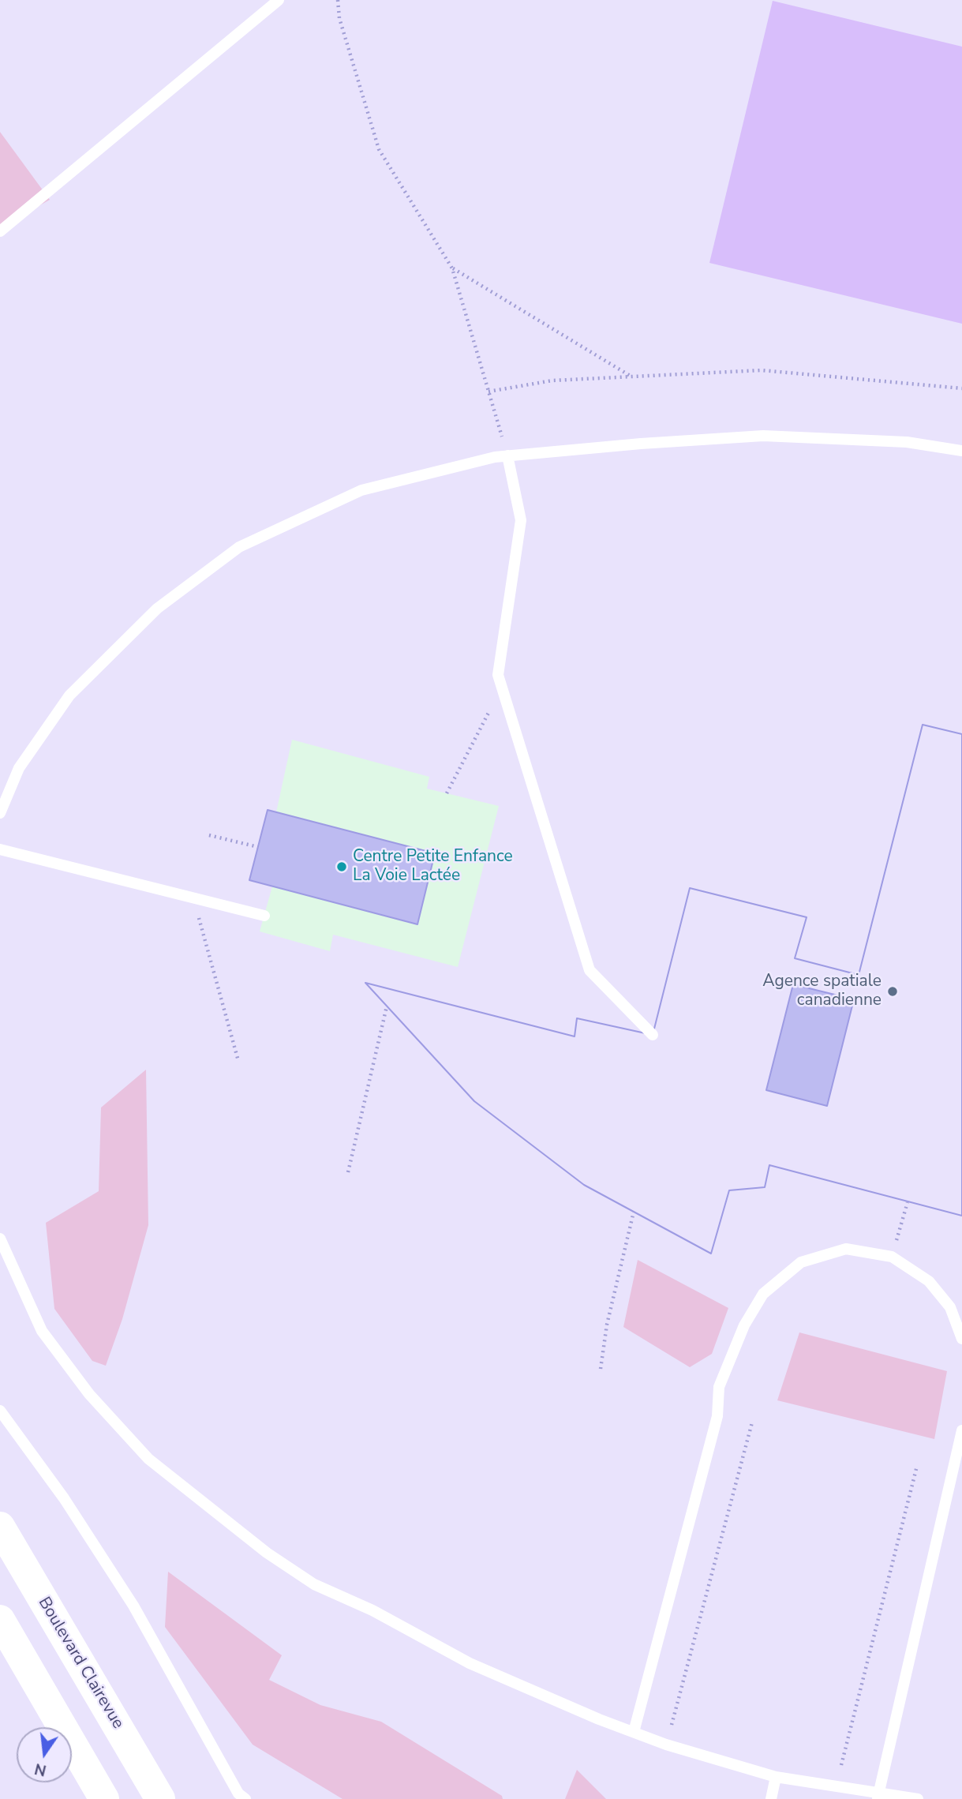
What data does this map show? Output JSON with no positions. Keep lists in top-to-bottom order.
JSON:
{
  "streets": {
    "street": ["Boulevard Clairevue"]
  },
  "places": ["Centre Petite Enfance La Voie Lactée", "Agence spatiale canadienne"],
  "north": "bottom"
}
